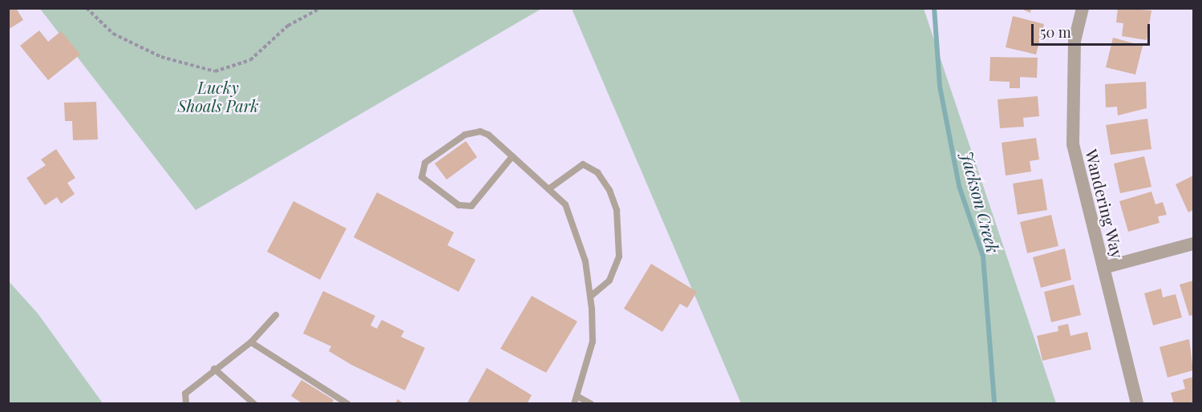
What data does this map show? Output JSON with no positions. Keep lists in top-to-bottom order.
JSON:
{
  "streets": {
    "street": ["Wandering Way"]
  },
  "water": ["Jackson Creek"],
  "parks": ["Lucky Shoals Park"],
  "scale_bar": "50 m"
}
